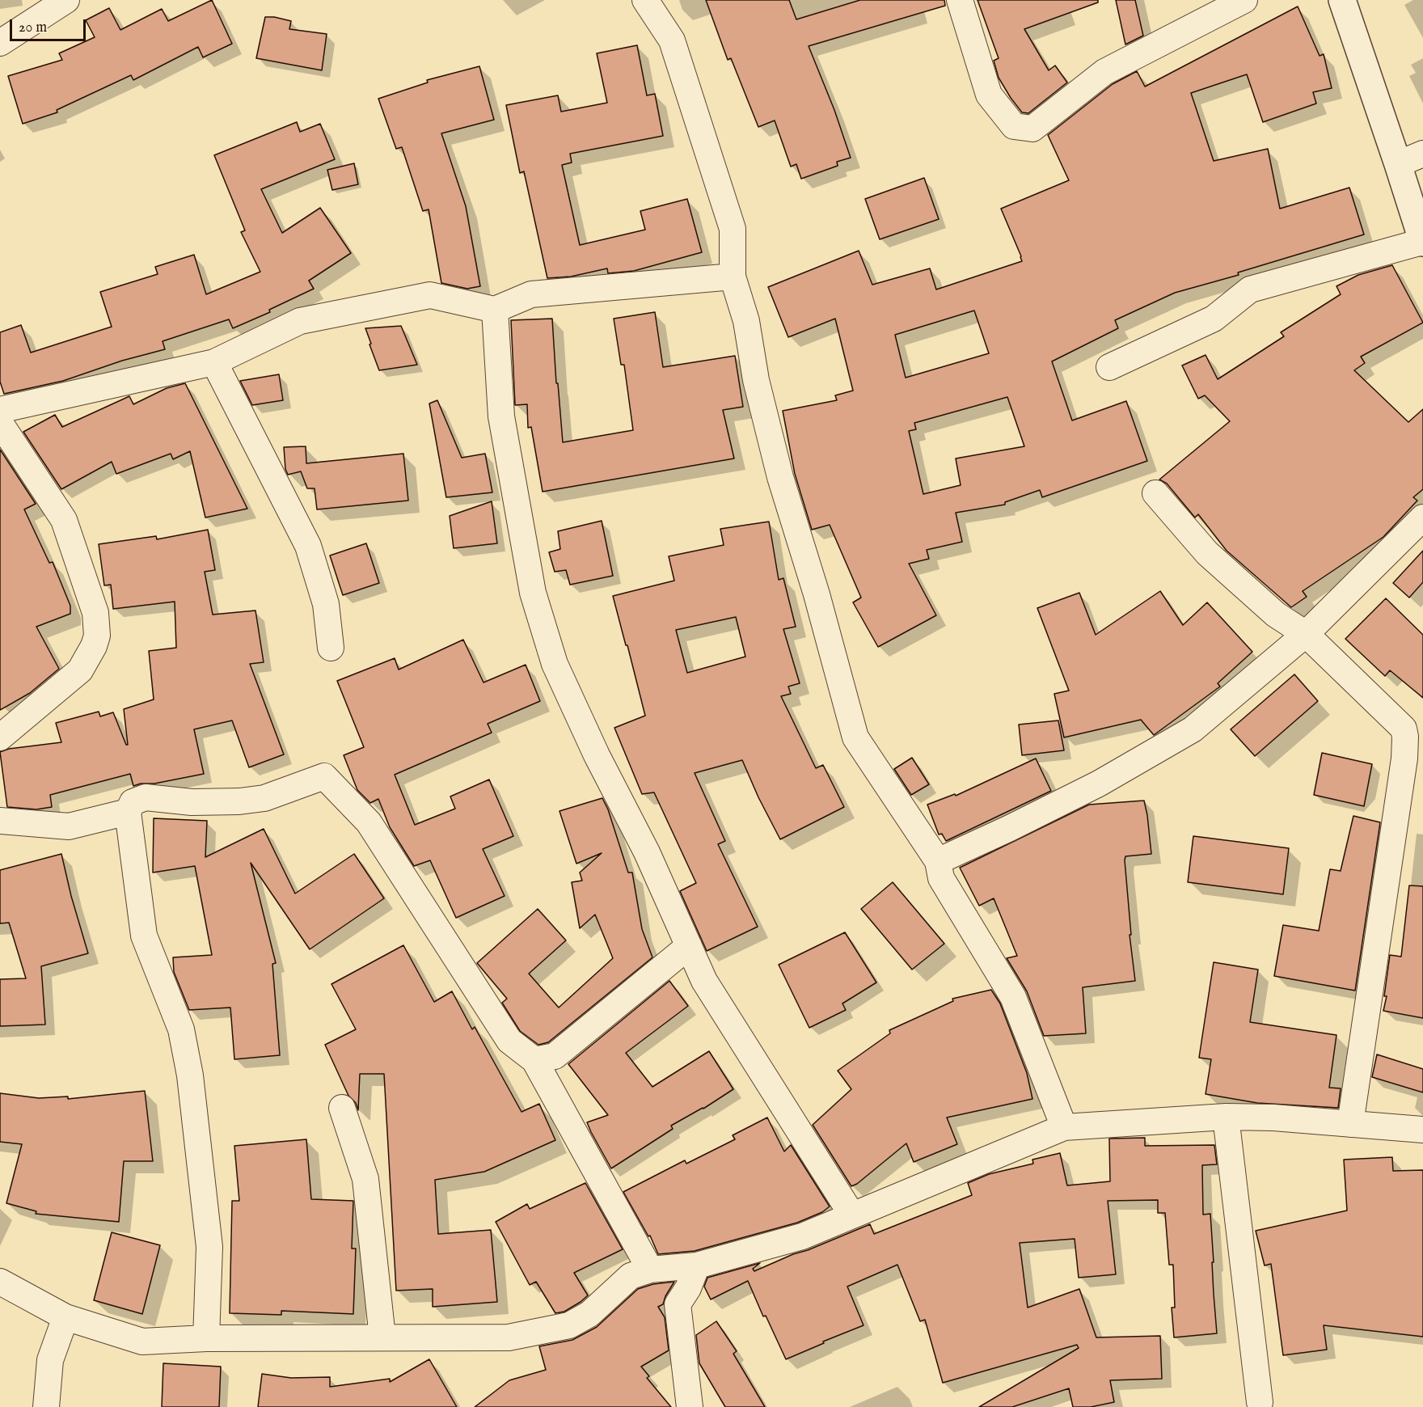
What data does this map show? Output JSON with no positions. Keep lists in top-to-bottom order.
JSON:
{
  "scale_bar": "20 m"
}
